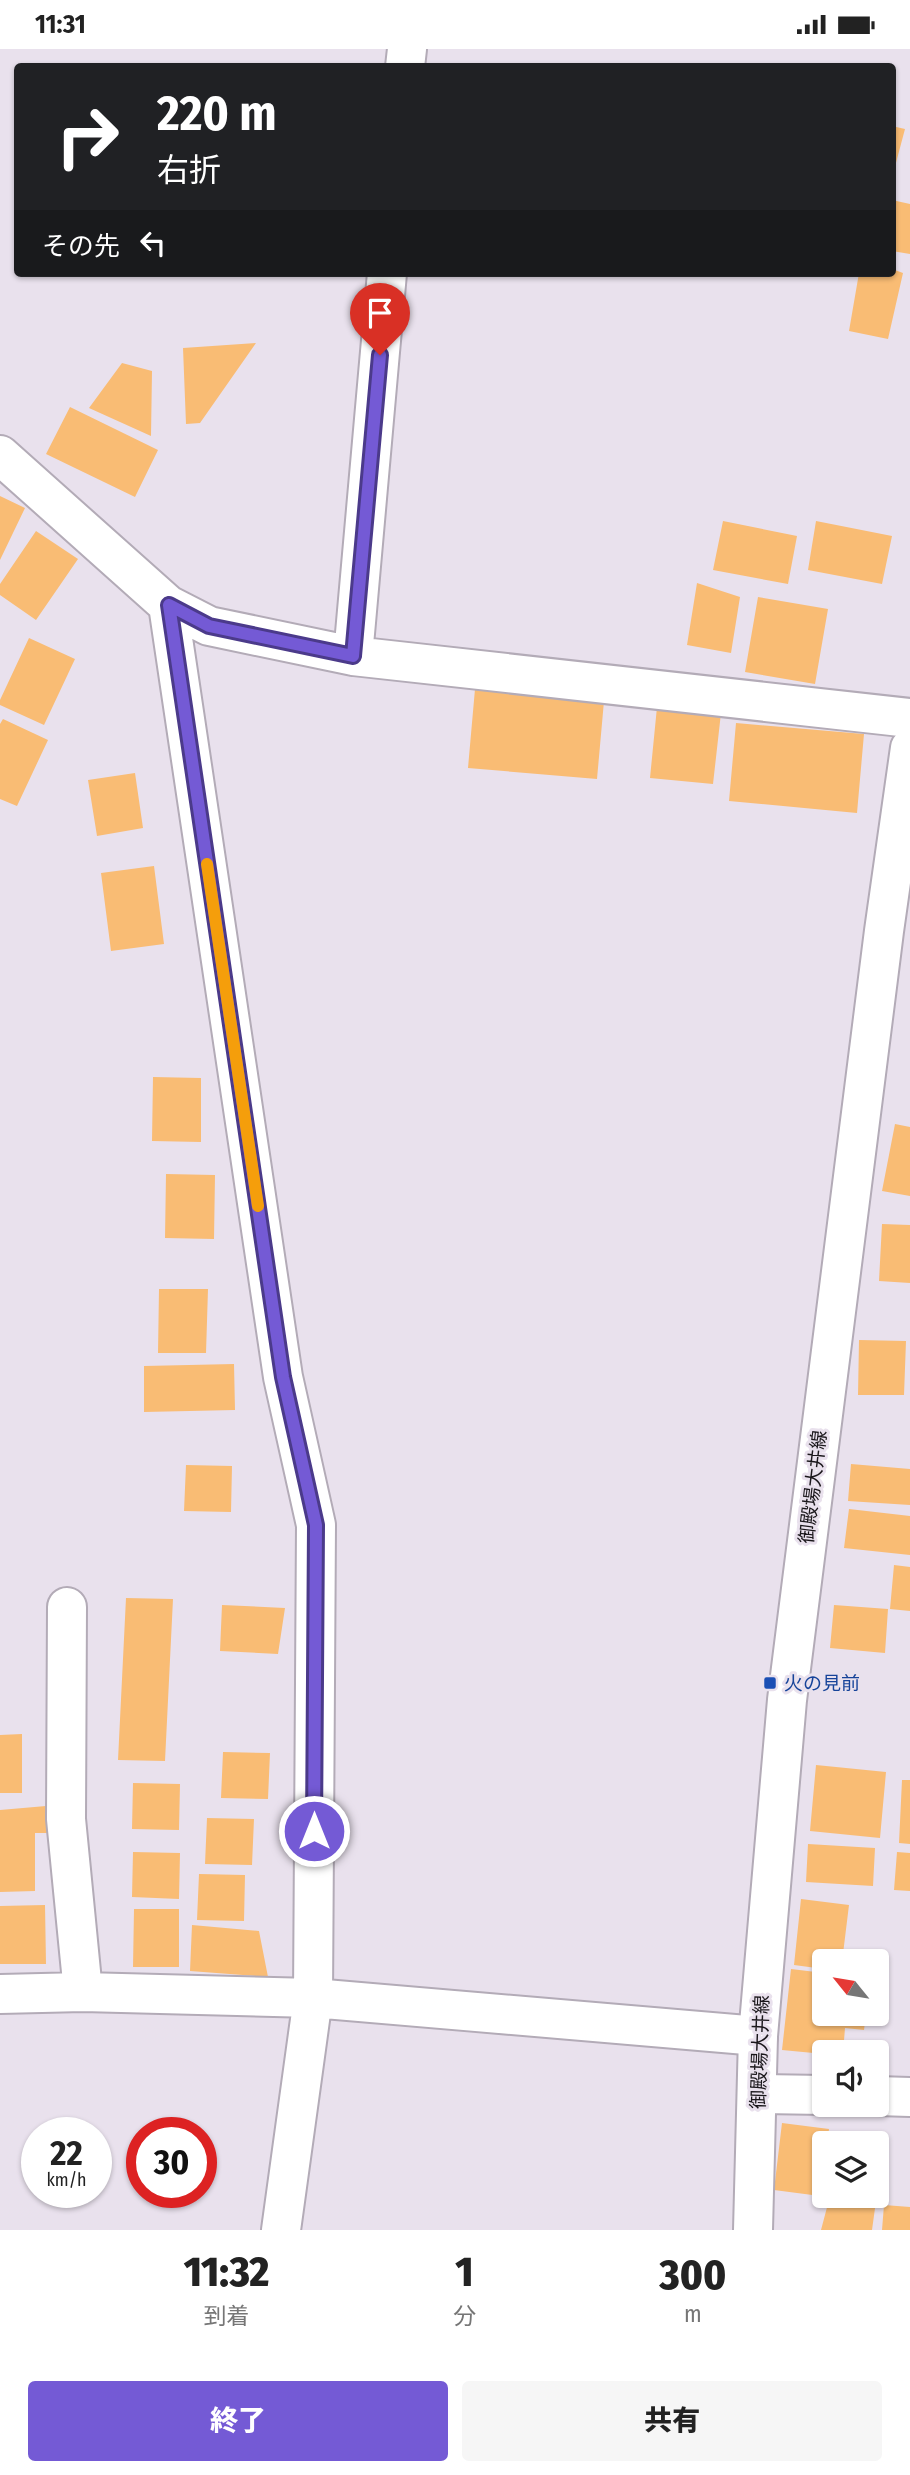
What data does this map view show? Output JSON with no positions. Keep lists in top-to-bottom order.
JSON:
{
  "streets": {
    "street": ["御殿場大井線"]
  },
  "places": {
    "transit": ["火の見前"]
  },
  "north": "top left",
  "page": {
    "status": "11:31",
    "turn": ["220 m", "右折"],
    "then": "その先",
    "speed": "22 km/h",
    "limit": "30",
    "eta": [
      "11:32",
      "到着",
      "1",
      "分",
      "300",
      "m"
    ],
    "buttons": ["終了", "共有"]
  }
}
